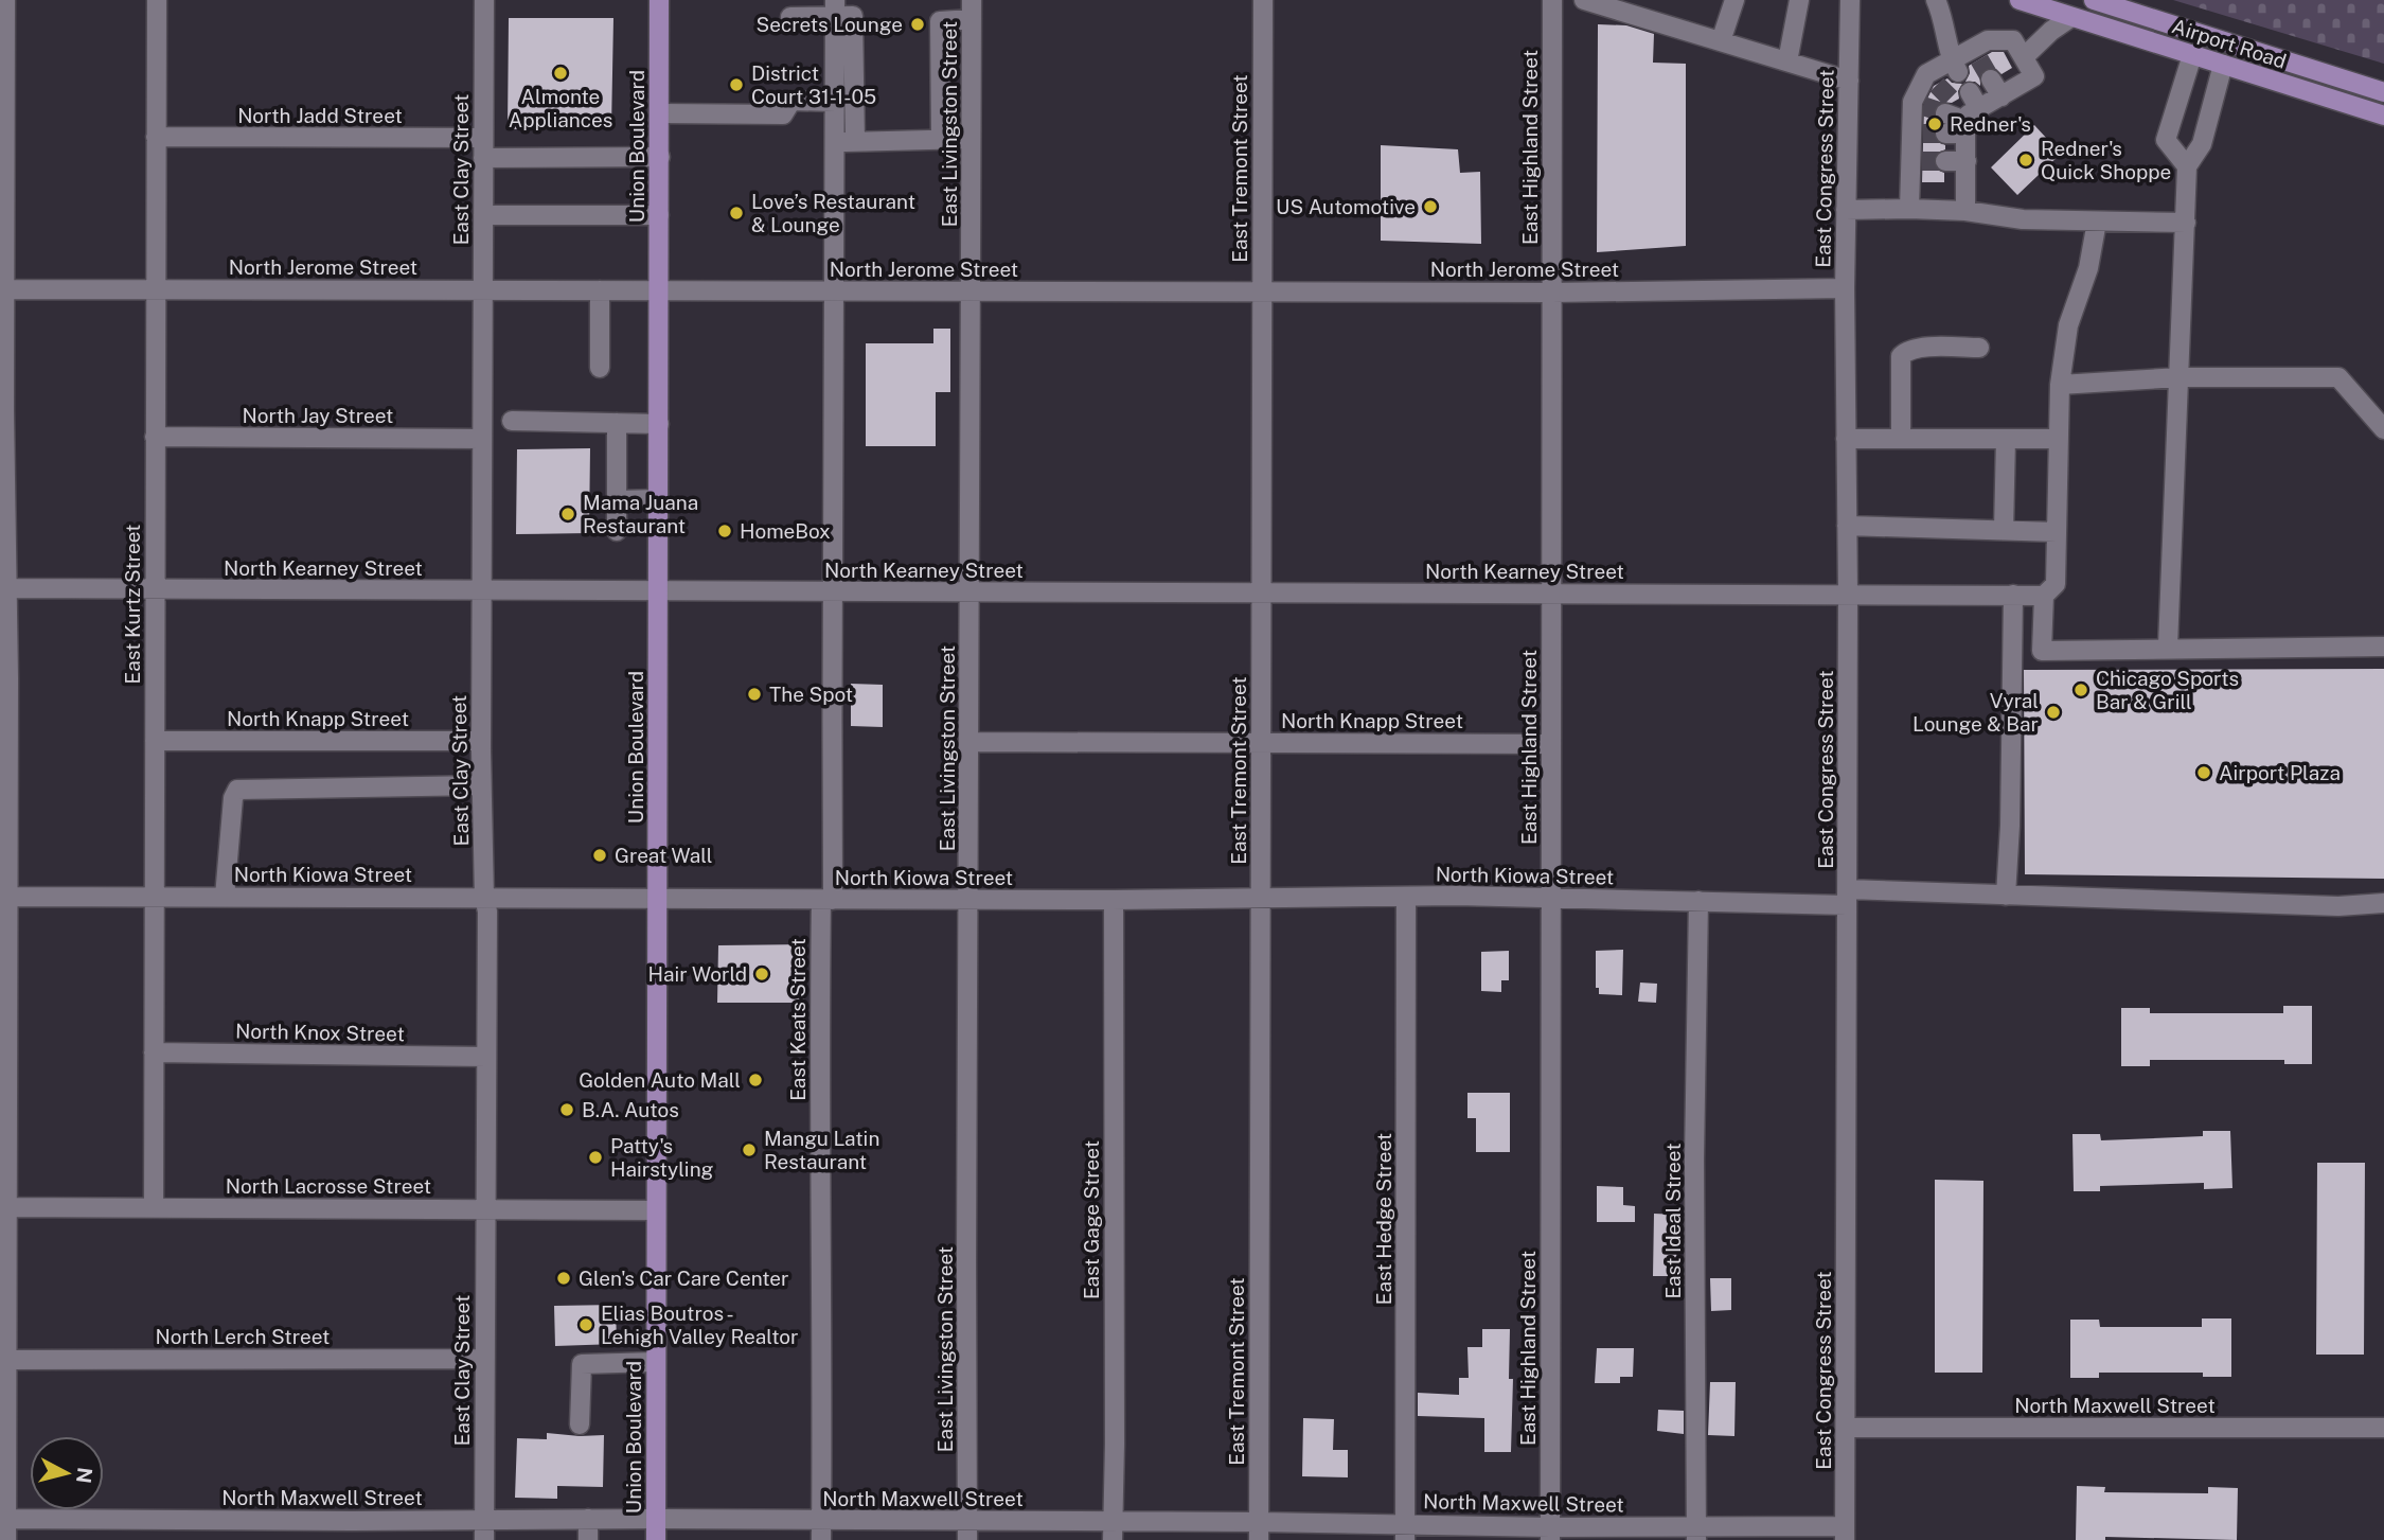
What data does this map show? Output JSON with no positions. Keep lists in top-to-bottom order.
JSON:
{
  "streets": {
    "main road": ["Airport Road", "Union Boulevard"],
    "street": [
      "North Jadd Street",
      "East Livingston Street",
      "East Highland Street",
      "East Tremont Street",
      "East Congress Street",
      "East Clay Street",
      "North Jerome Street",
      "North Jay Street",
      "North Kearney Street",
      "East Kurtz Street",
      "North Knapp Street",
      "North Kiowa Street",
      "East Keats Street",
      "North Knox Street",
      "North Lacrosse Street",
      "East Hedge Street",
      "East Gage Street",
      "East Ideal Street",
      "North Lerch Street",
      "North Maxwell Street"
    ]
  },
  "crossings": [
    ["North Jadd Street", "East Clay Street"],
    ["North Jadd Street", "East Kurtz Street"],
    ["East Livingston Street", "North Jerome Street"],
    ["East Livingston Street", "North Kearney Street"],
    ["East Livingston Street", "North Knapp Street"],
    ["East Livingston Street", "North Kiowa Street"],
    ["East Livingston Street", "North Maxwell Street"],
    ["Union Boulevard", "North Jerome Street"],
    ["Union Boulevard", "North Kearney Street"],
    ["Union Boulevard", "North Kiowa Street"],
    ["Union Boulevard", "North Lacrosse Street"],
    ["Union Boulevard", "North Maxwell Street"],
    ["East Highland Street", "North Jerome Street"],
    ["East Highland Street", "North Kearney Street"],
    ["East Highland Street", "North Knapp Street"],
    ["East Highland Street", "North Kiowa Street"],
    ["East Highland Street", "North Maxwell Street"],
    ["East Tremont Street", "North Jerome Street"],
    ["East Tremont Street", "North Kearney Street"],
    ["East Tremont Street", "North Knapp Street"],
    ["East Tremont Street", "North Kiowa Street"],
    ["East Tremont Street", "North Maxwell Street"],
    ["East Congress Street", "North Jerome Street"],
    ["East Congress Street", "North Kearney Street"],
    ["East Congress Street", "North Kiowa Street"],
    ["East Congress Street", "North Maxwell Street"],
    ["East Clay Street", "North Jerome Street"],
    ["East Clay Street", "North Jay Street"],
    ["East Clay Street", "North Kearney Street"],
    ["East Clay Street", "North Knapp Street"],
    ["East Clay Street", "North Kiowa Street"],
    ["East Clay Street", "North Knox Street"],
    ["East Clay Street", "North Lacrosse Street"],
    ["East Clay Street", "North Lerch Street"],
    ["East Clay Street", "North Maxwell Street"],
    ["North Jerome Street", "East Kurtz Street"],
    ["North Jerome Street", "East Keats Street"],
    ["North Jay Street", "East Kurtz Street"],
    ["North Kearney Street", "East Kurtz Street"],
    ["North Kearney Street", "East Keats Street"],
    ["East Kurtz Street", "North Knapp Street"],
    ["East Kurtz Street", "North Kiowa Street"],
    ["East Kurtz Street", "North Knox Street"],
    ["East Kurtz Street", "North Lacrosse Street"],
    ["North Kiowa Street", "East Keats Street"],
    ["North Kiowa Street", "East Hedge Street"],
    ["North Kiowa Street", "East Gage Street"],
    ["North Kiowa Street", "East Ideal Street"],
    ["East Keats Street", "North Maxwell Street"],
    ["East Hedge Street", "North Maxwell Street"],
    ["East Gage Street", "North Maxwell Street"],
    ["East Ideal Street", "North Maxwell Street"]
  ],
  "places": [
    "Secrets Lounge",
    "Almonte Appliances",
    "District Court 31-1-05",
    "Redner's",
    "Redner's Quick Shoppe",
    "US Automotive",
    "Love’s Restaurant & Lounge",
    "Mama Juana Restaurant",
    "HomeBox",
    "Chicago Sports Bar & Grill",
    "The Spot",
    "Vyral Lounge & Bar",
    "Airport Plaza",
    "Great Wall",
    "Hair World",
    "Golden Auto Mall",
    "B.A. Autos",
    "Mangu Latin Restaurant",
    "Patty's Hairstyling",
    "Glen's Car Care Center",
    "Elias Boutros - Lehigh Valley Realtor"
  ],
  "north": "right"
}
